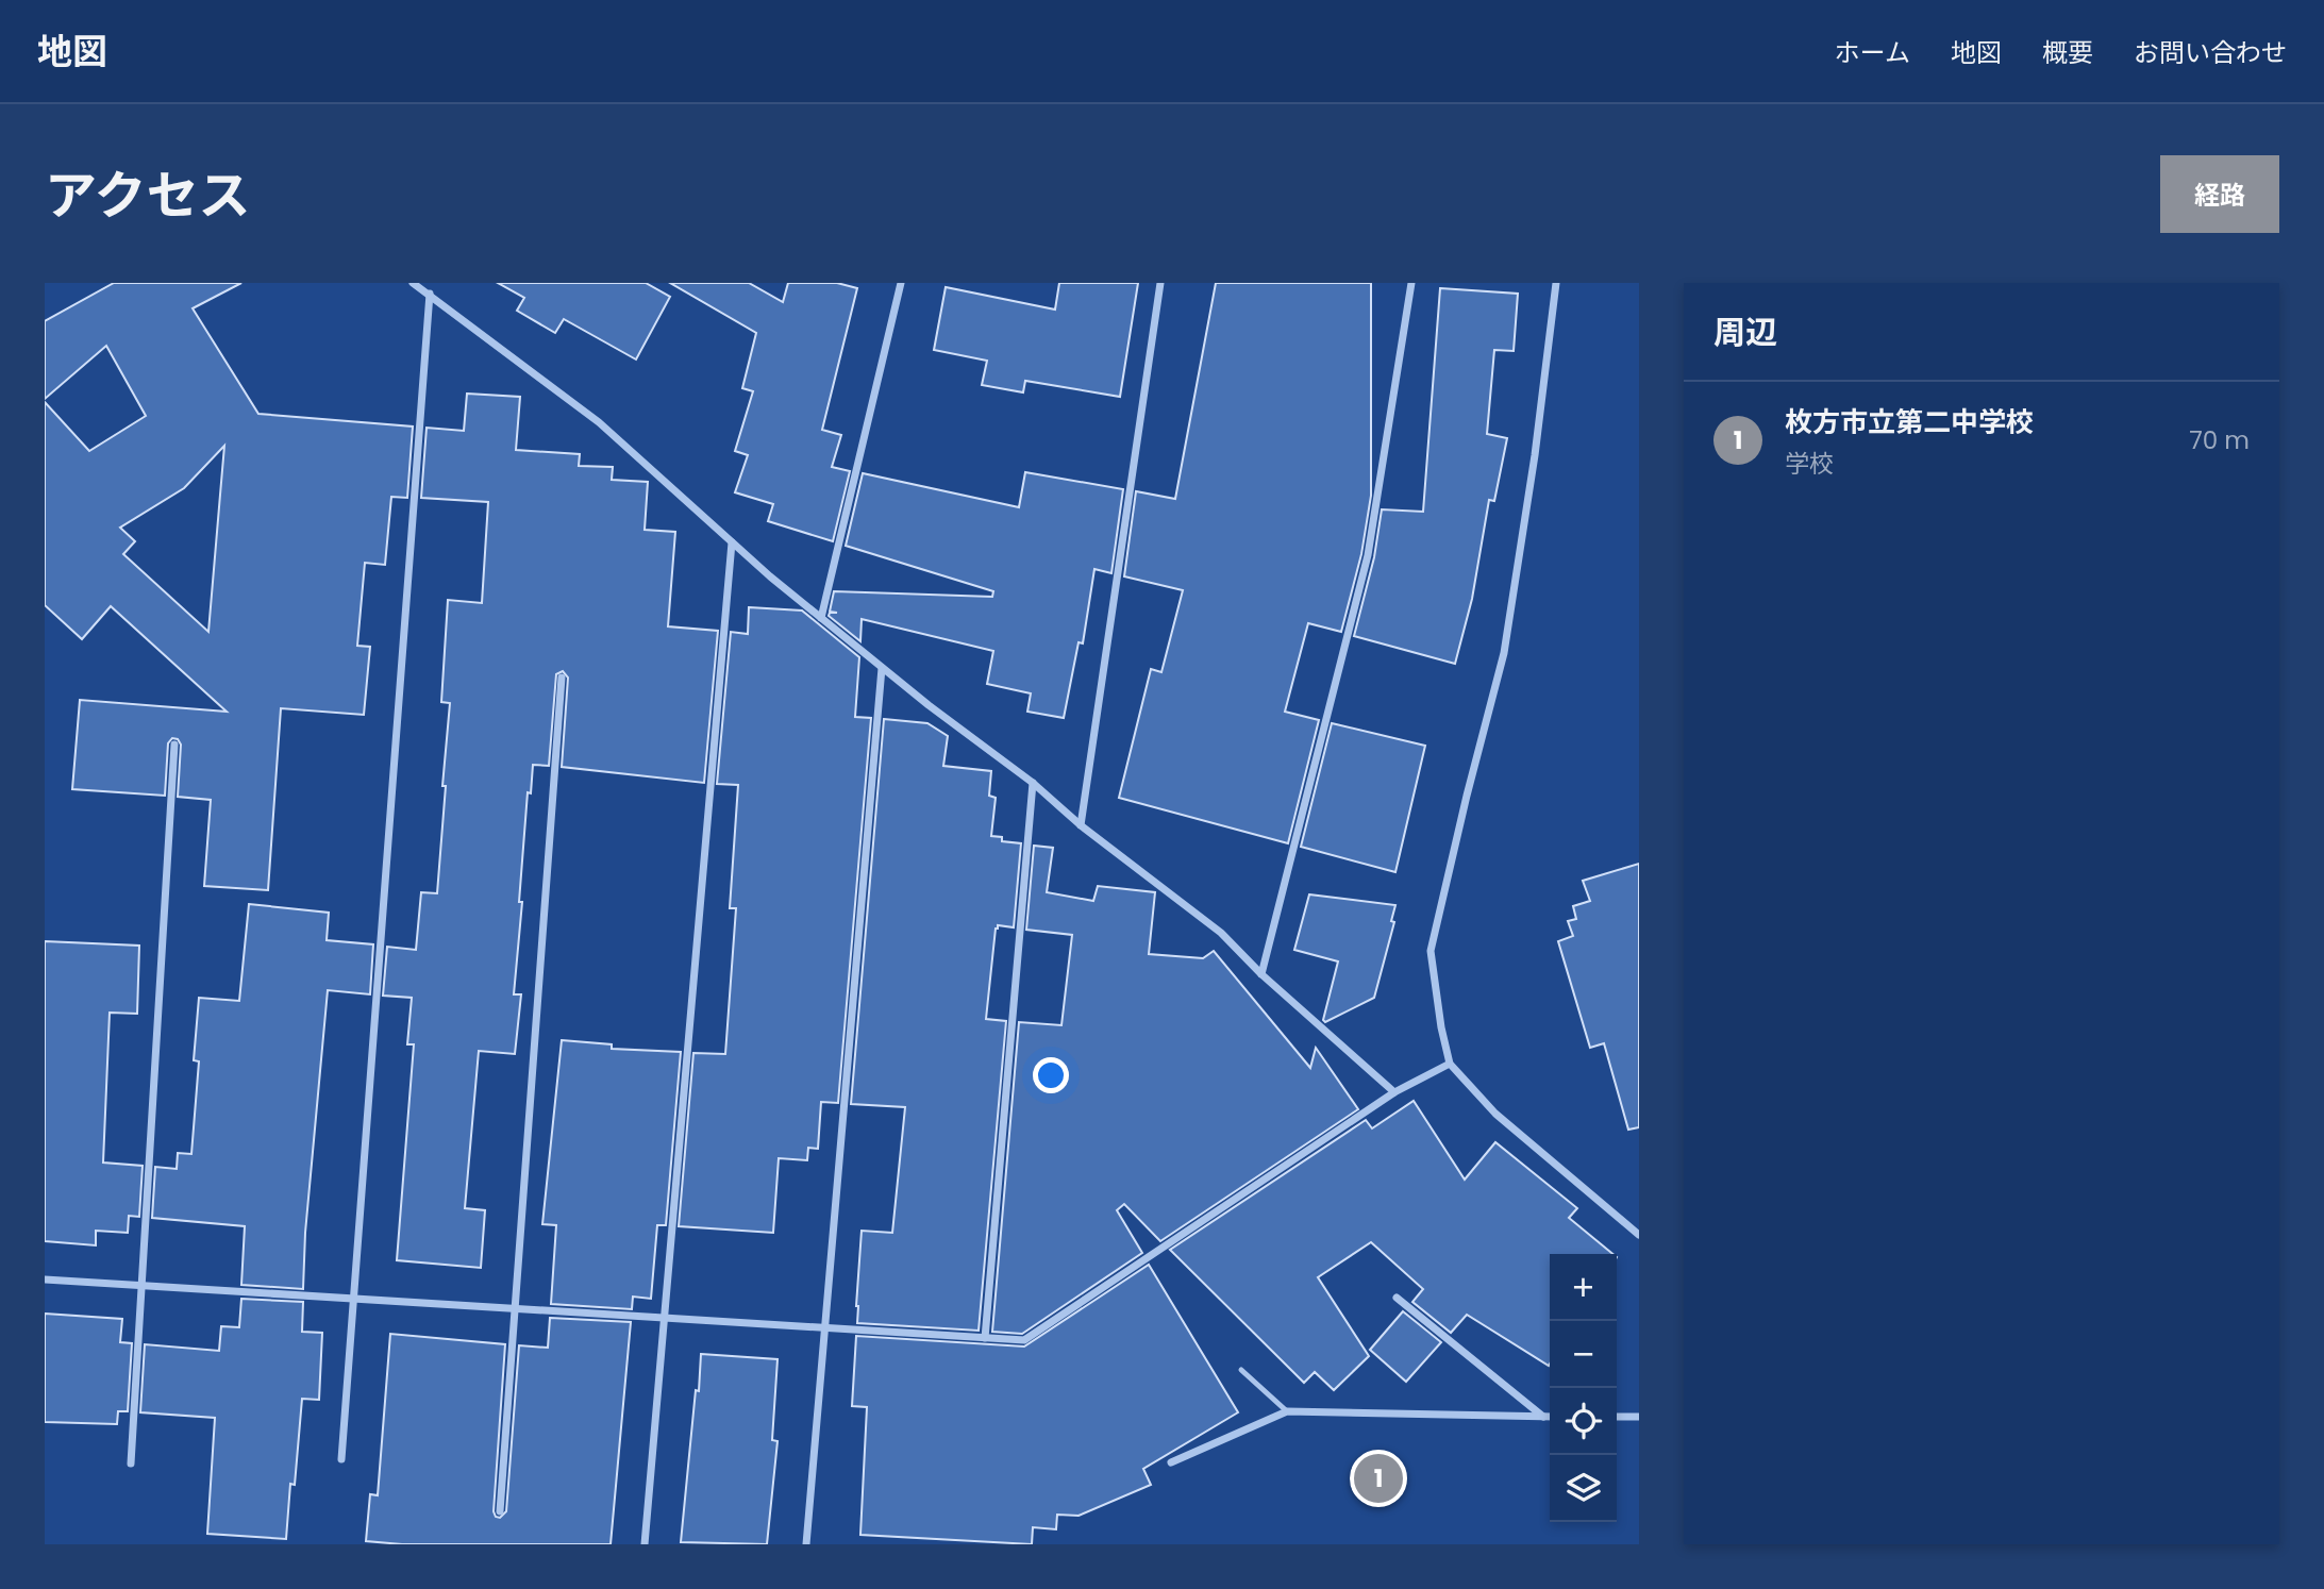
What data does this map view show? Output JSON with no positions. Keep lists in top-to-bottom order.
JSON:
{
  "page": {
    "header": "地図",
    "nav": [
      "ホーム",
      "地図",
      "概要",
      "お問い合わせ"
    ],
    "title": "アクセス",
    "buttons": "経路",
    "heading": "周辺",
    "list": [
      {
        "mark": "1",
        "name": "枚方市立第二中学校",
        "note": "学校",
        "value": "70 m"
      }
    ],
    "map_buttons": ["+", "−"],
    "pins": "1"
  }
}
